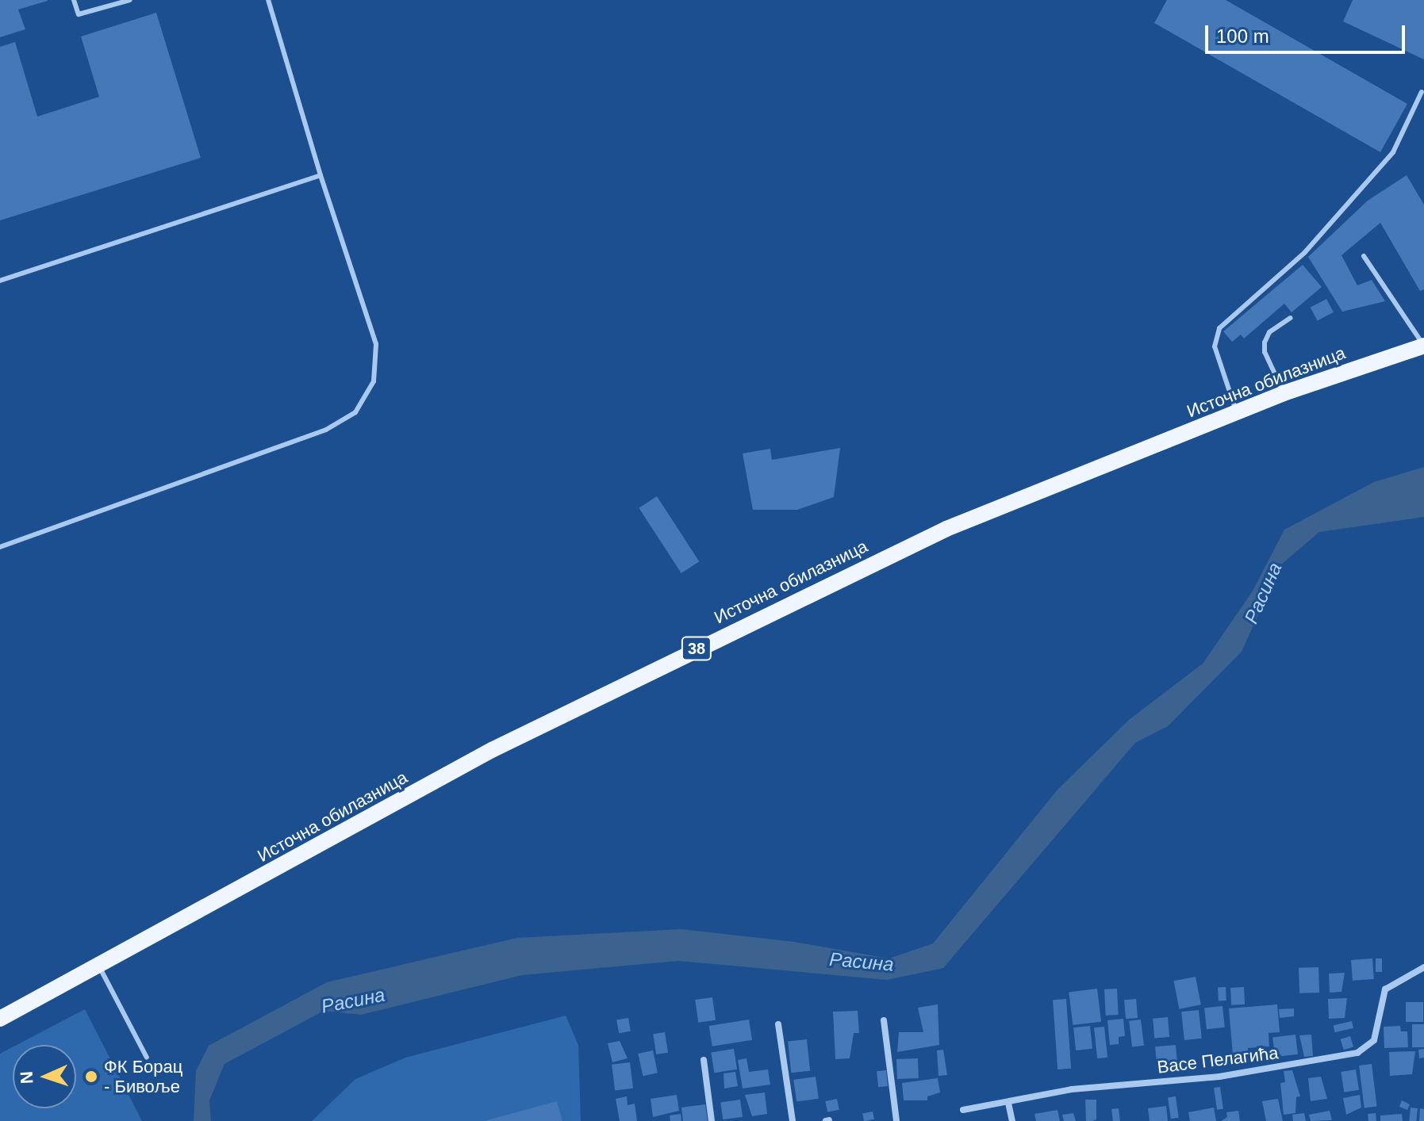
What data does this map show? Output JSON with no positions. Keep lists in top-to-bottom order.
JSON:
{
  "streets": {
    "main road": ["Источна обилазница", "38"],
    "street": ["Васе Пелагића"]
  },
  "water": ["Расина"],
  "places": ["ФК Борац - Бивоље"],
  "scale_bar": "100 m",
  "north": "left"
}
